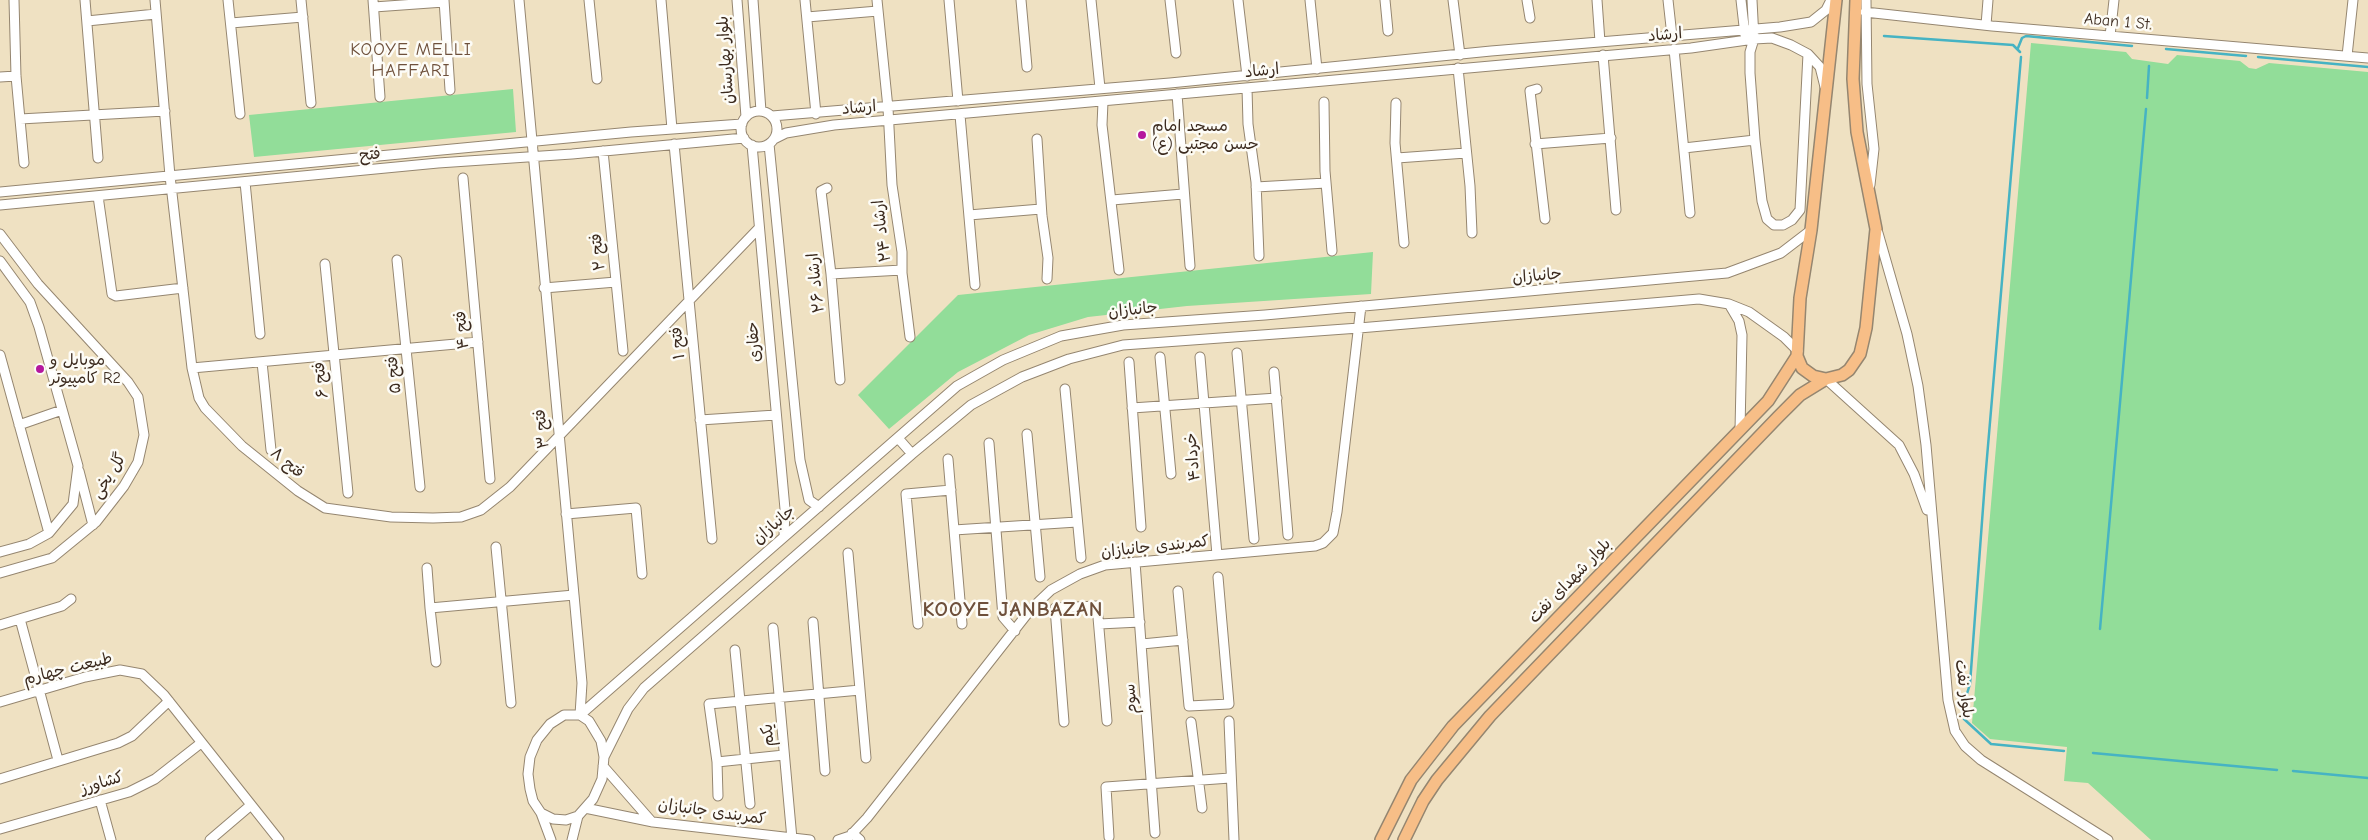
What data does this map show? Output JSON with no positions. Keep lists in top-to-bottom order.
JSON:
{
  "streets": {
    "main road": ["بلوار شهدای نفت"],
    "street": [
      "Aban 1 St.",
      "ارشاد",
      "بلوار بهارستان",
      "فتح",
      "ارشاد ۲۴",
      "فتح ۲",
      "جانبازان",
      "ارشاد ۲۶",
      "فتح ۴",
      "حفاری",
      "فتح ۱",
      "فتح ۵",
      "فتح ۶",
      "فتح ۳",
      "خرداد۴",
      "فتح ۸",
      "گل یخی",
      "کمربندی جانبازان",
      "طبیعت چهارم",
      "بلوار نفت",
      "سوم",
      "یکم",
      "کشاورز"
    ]
  },
  "crossings": [
    ["ارشاد", "بلوار بهارستان"],
    ["ارشاد", "فتح"],
    ["ارشاد", "ارشاد ۲۴"],
    ["ارشاد", "حفاری"],
    ["بلوار بهارستان", "فتح"],
    ["بلوار بهارستان", "حفاری"],
    ["فتح", "فتح ۲"],
    ["فتح", "حفاری"],
    ["فتح", "فتح ۱"],
    ["فتح", "فتح ۳"],
    ["فتح", "فتح ۸"],
    ["جانبازان", "حفاری"],
    ["جانبازان", "فتح ۳"],
    ["جانبازان", "کمربندی جانبازان"],
    ["جانبازان", "بلوار شهدای نفت"],
    ["حفاری", "فتح ۸"],
    ["فتح ۱", "فتح ۸"],
    ["فتح ۳", "فتح ۸"],
    ["فتح ۳", "کمربندی جانبازان"],
    ["خرداد۴", "کمربندی جانبازان"],
    ["کمربندی جانبازان", "سوم"],
    ["کمربندی جانبازان", "یکم"],
    ["طبیعت چهارم", "کشاورز"]
  ],
  "districts": ["KOOYE MELLI HAFFARI", "KOOYE JANBAZAN"],
  "places": ["مسجد امام حسن مجتبی (ع)", "موبایل و کامپیوتر R2"]
}
